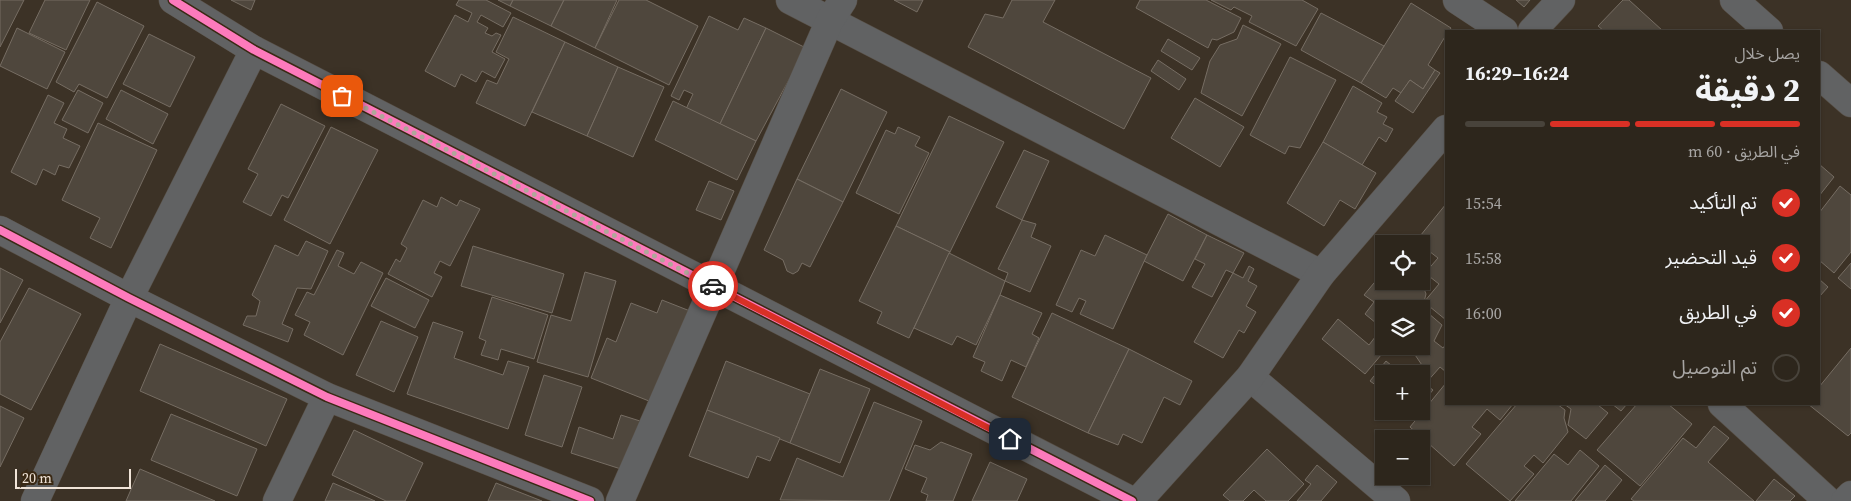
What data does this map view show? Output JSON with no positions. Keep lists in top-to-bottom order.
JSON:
{
  "scale_bar": "20 m",
  "page": {
    "heading": ["2 دقيقة", "يصل خلال", "16:24–16:29"],
    "bar": "في الطريق · 60 m",
    "list": [
      ["تم التأكيد", "15:54"],
      ["قيد التحضير", "15:58"],
      ["في الطريق", "16:00"],
      "تم التوصيل"
    ],
    "map_buttons": ["+", "−"],
    "scale": "20 m"
  }
}
